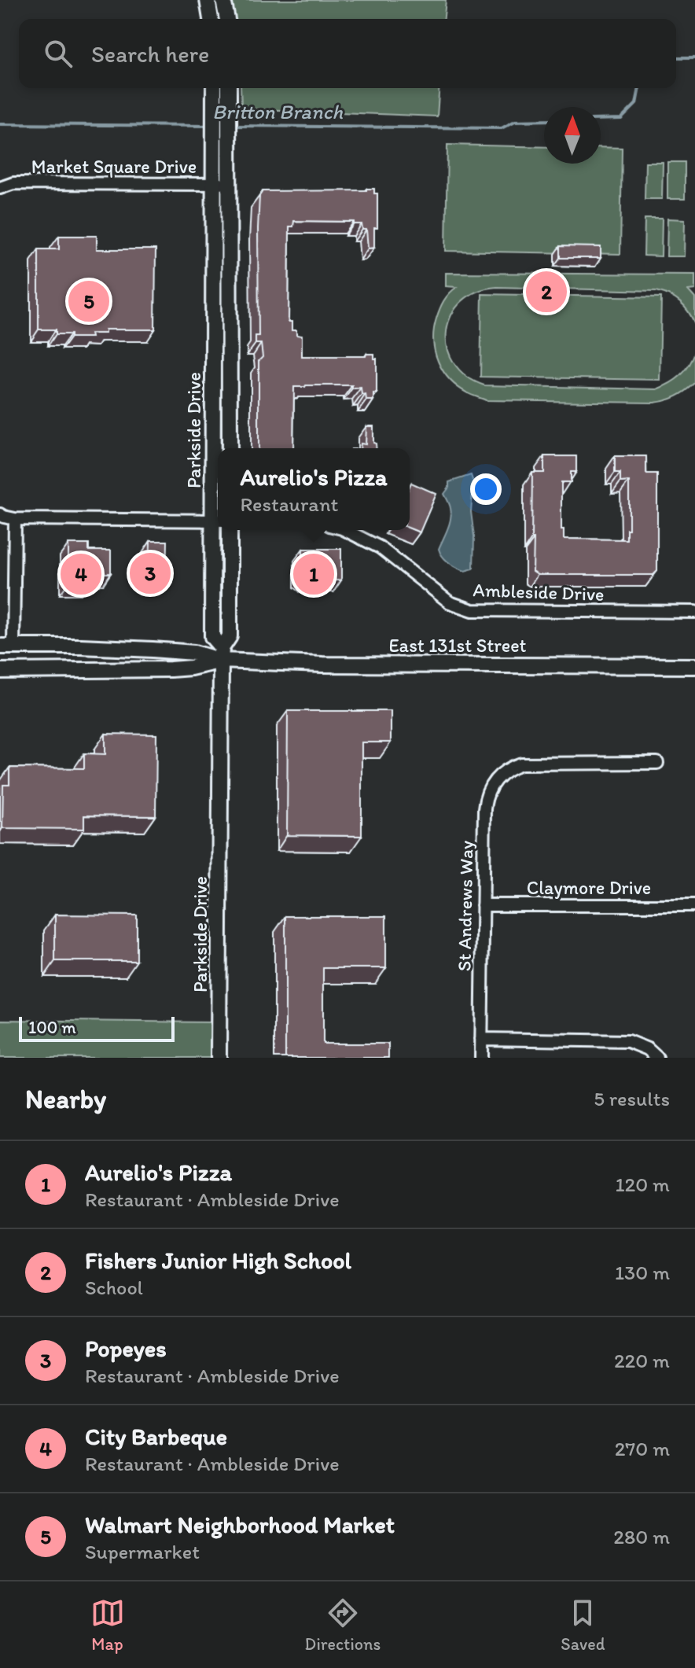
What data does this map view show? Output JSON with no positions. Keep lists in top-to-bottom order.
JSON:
{
  "streets": {
    "street": [
      "Market Square Drive",
      "Parkside Drive",
      "Ambleside Drive",
      "East 131st Street",
      "Claymore Drive",
      "St Andrews Way"
    ]
  },
  "crossings": [
    ["Market Square Drive", "Parkside Drive"],
    ["Parkside Drive", "East 131st Street"],
    ["Claymore Drive", "St Andrews Way"]
  ],
  "water": ["Britton Branch"],
  "scale_bar": "100 m",
  "north": "top",
  "page": {
    "search": "Search here",
    "pins": [
      "2",
      "5",
      "3",
      "1",
      "4"
    ],
    "popup": ["Aurelio's Pizza", "Restaurant"],
    "scale": "100 m",
    "heading": ["Nearby", "5 results"],
    "list": [
      {
        "mark": "1",
        "name": "Aurelio's Pizza",
        "note": "Restaurant · Ambleside Drive",
        "value": "120 m"
      },
      {
        "mark": "2",
        "name": "Fishers Junior High School",
        "note": "School",
        "value": "130 m"
      },
      {
        "mark": "3",
        "name": "Popeyes",
        "note": "Restaurant · Ambleside Drive",
        "value": "220 m"
      },
      {
        "mark": "4",
        "name": "City Barbeque",
        "note": "Restaurant · Ambleside Drive",
        "value": "270 m"
      },
      {
        "mark": "5",
        "name": "Walmart Neighborhood Market",
        "note": "Supermarket",
        "value": "280 m"
      }
    ],
    "nav": ["Map", "Directions", "Saved"]
  }
}
